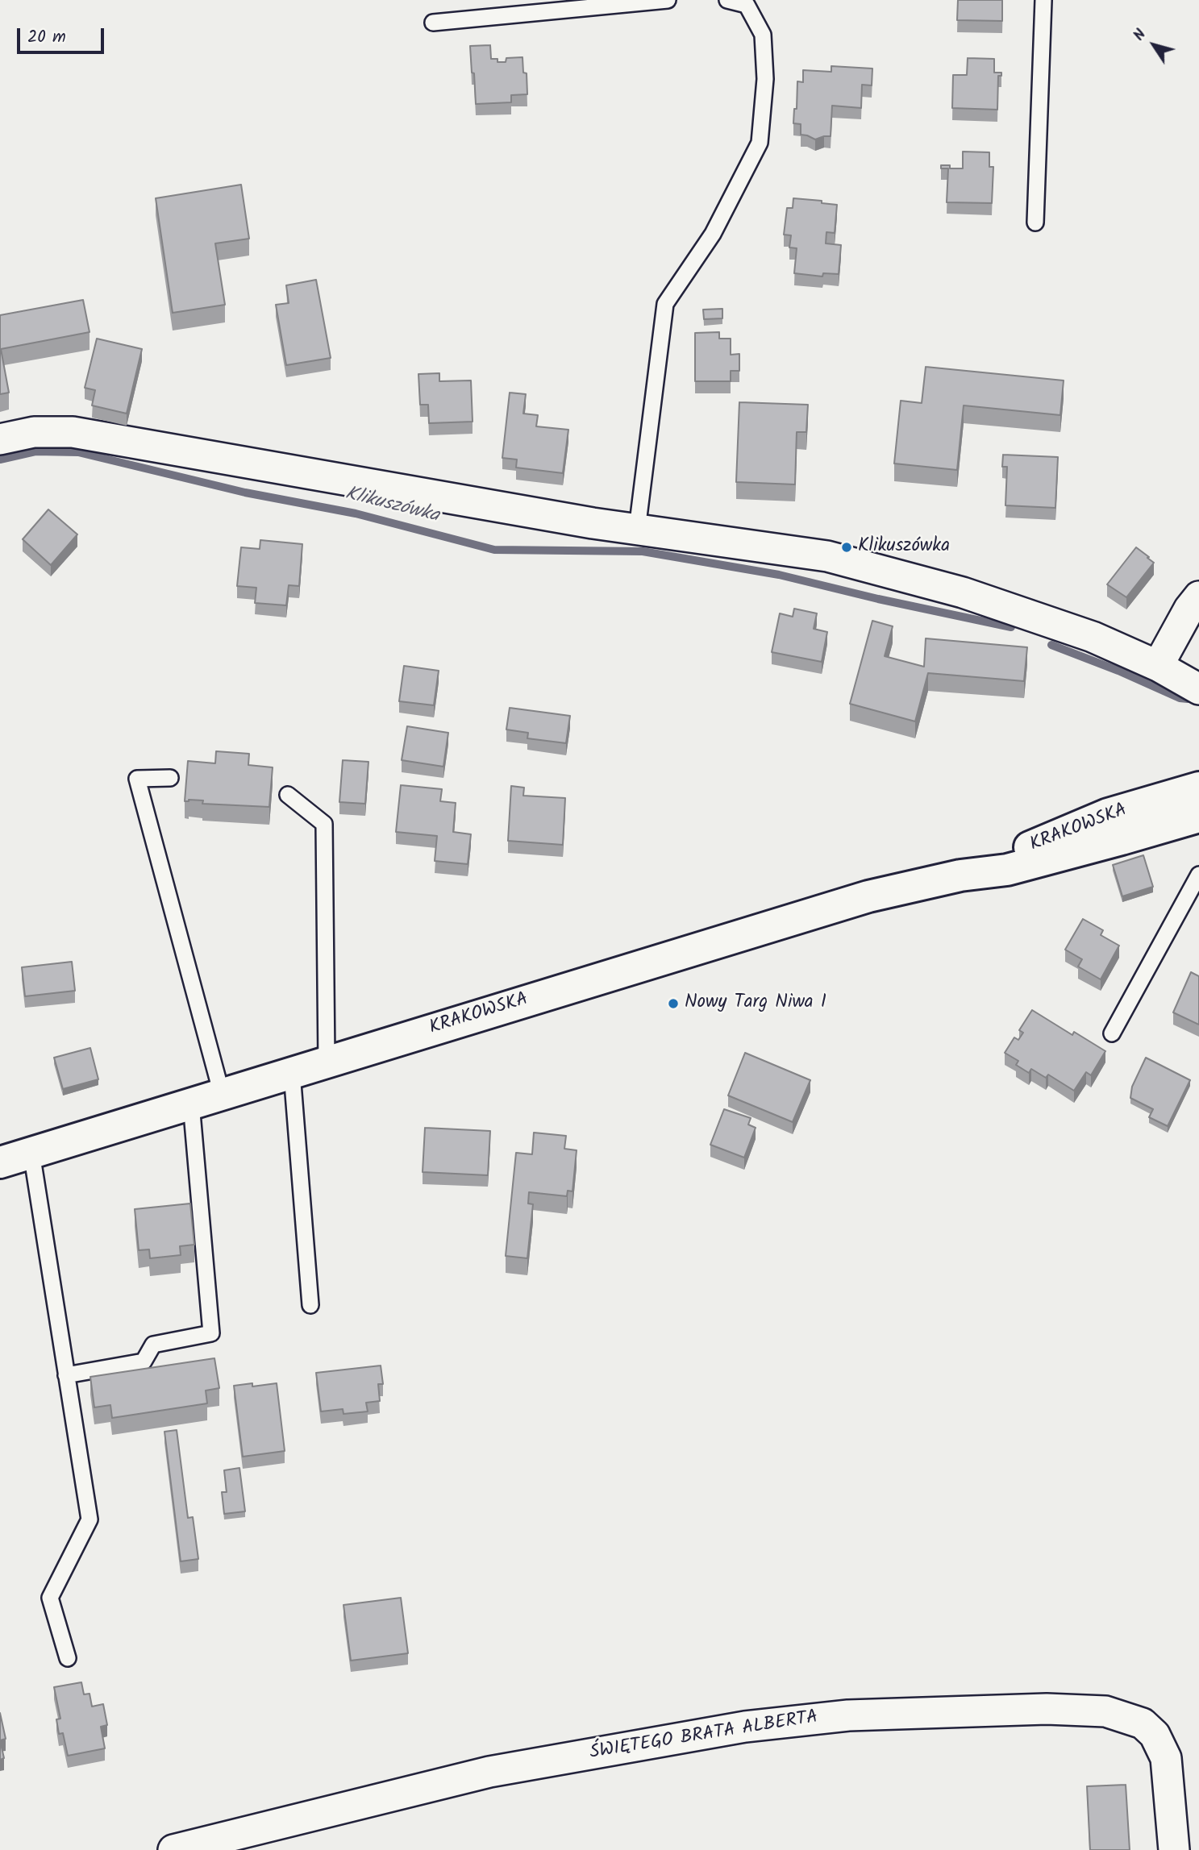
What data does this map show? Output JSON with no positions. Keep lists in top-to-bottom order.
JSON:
{
  "streets": {
    "main road": ["KRAKOWSKA"],
    "street": ["ŚWIĘTEGO BRATA ALBERTA"]
  },
  "water": ["Klikuszówka"],
  "places": ["Klikuszówka", "Nowy Targ Niwa I"],
  "scale_bar": "20 m",
  "north": "top left"
}
